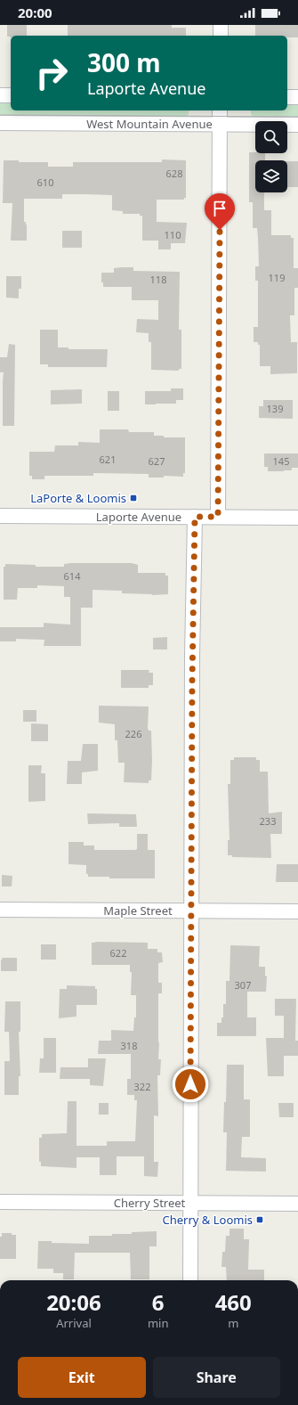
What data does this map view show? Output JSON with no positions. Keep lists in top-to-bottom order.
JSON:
{
  "streets": {
    "street": [
      "West Mountain Avenue",
      "Laporte Avenue",
      "Maple Street",
      "Cherry Street"
    ]
  },
  "places": {
    "transit": ["LaPorte & Loomis", "Cherry & Loomis"]
  },
  "house_numbers": [
    "628",
    "610",
    "110",
    "119",
    "118",
    "139",
    "621",
    "627",
    "145",
    "614",
    "226",
    "233",
    "622",
    "307",
    "318",
    "322"
  ],
  "page": {
    "status": "20:00",
    "turn": ["300 m", "Laporte Avenue"],
    "eta": [
      "20:06",
      "Arrival",
      "6",
      "min",
      "460",
      "m"
    ],
    "buttons": ["Exit", "Share"]
  }
}
